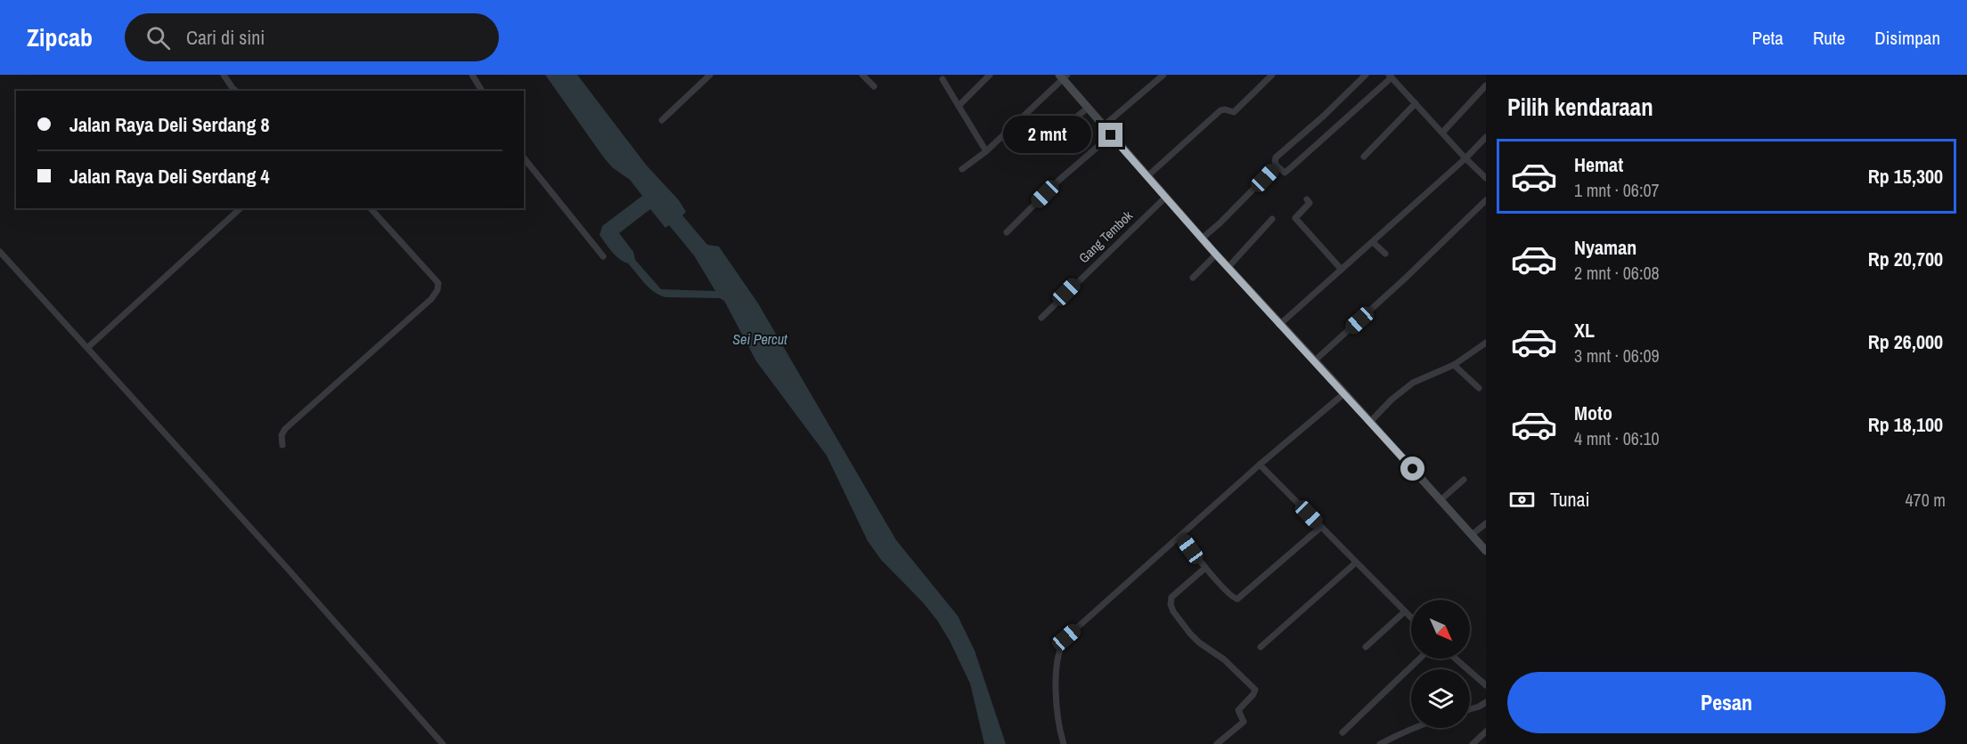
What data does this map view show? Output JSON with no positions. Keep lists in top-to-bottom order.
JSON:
{
  "streets": {
    "street": ["Gang Tembok"]
  },
  "water": ["Sei Percut"],
  "north": "bottom right",
  "page": {
    "header": "Zipcab",
    "search": "Cari di sini",
    "nav": ["Peta", "Rute", "Disimpan"],
    "heading": "Pilih kendaraan",
    "banner": ["Jalan Raya Deli Serdang 8", "Jalan Raya Deli Serdang 4"],
    "bubble": "2 mnt",
    "list": [
      {
        "name": "Hemat",
        "note": "1 mnt · 06:07",
        "value": "Rp 15,300"
      },
      {
        "name": "Nyaman",
        "note": "2 mnt · 06:08",
        "value": "Rp 20,700"
      },
      {
        "name": "XL",
        "note": "3 mnt · 06:09",
        "value": "Rp 26,000"
      },
      {
        "name": "Moto",
        "note": "4 mnt · 06:10",
        "value": "Rp 18,100"
      }
    ],
    "pay": ["Tunai", "470 m"],
    "buttons": "Pesan"
  }
}
